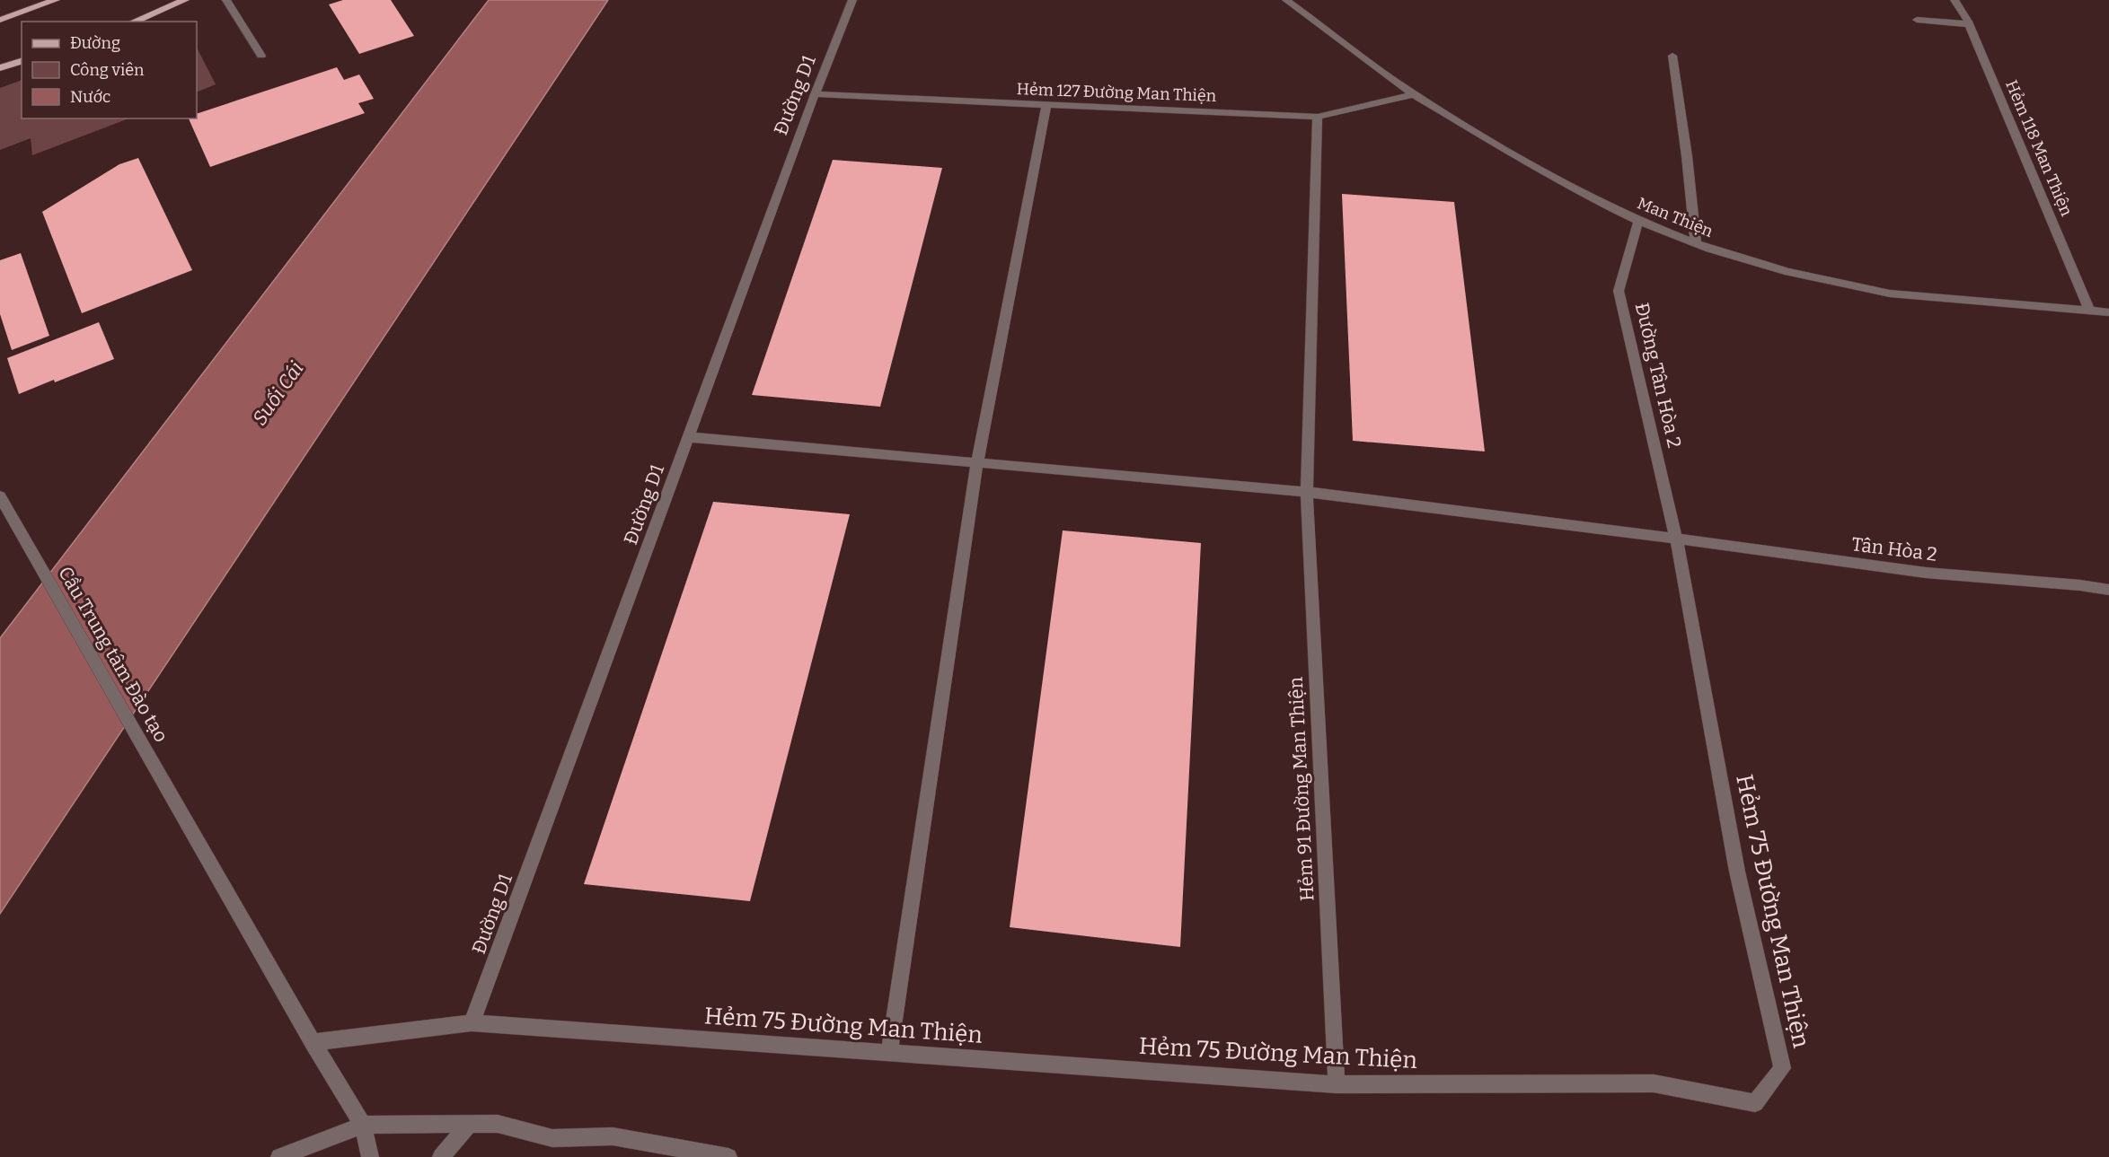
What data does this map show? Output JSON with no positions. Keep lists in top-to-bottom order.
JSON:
{
  "streets": {
    "street": [
      "Hẻm 127 Đường Man Thiện",
      "Đường D1",
      "Hẻm 118 Man Thiện",
      "Man Thiện",
      "Đường Tân Hòa 2",
      "Tân Hòa 2",
      "Cầu Trung tâm Đào tạo",
      "Hẻm 91 Đường Man Thiện",
      "Hẻm 75 Đường Man Thiện"
    ]
  },
  "crossings": [
    ["Hẻm 127 Đường Man Thiện", "Đường D1"],
    ["Hẻm 127 Đường Man Thiện", "Man Thiện"],
    ["Hẻm 127 Đường Man Thiện", "Hẻm 91 Đường Man Thiện"],
    ["Đường D1", "Tân Hòa 2"],
    ["Đường D1", "Hẻm 75 Đường Man Thiện"],
    ["Hẻm 118 Man Thiện", "Man Thiện"],
    ["Man Thiện", "Đường Tân Hòa 2"],
    ["Đường Tân Hòa 2", "Tân Hòa 2"],
    ["Đường Tân Hòa 2", "Hẻm 75 Đường Man Thiện"],
    ["Tân Hòa 2", "Hẻm 91 Đường Man Thiện"],
    ["Tân Hòa 2", "Hẻm 75 Đường Man Thiện"],
    ["Cầu Trung tâm Đào tạo", "Hẻm 75 Đường Man Thiện"],
    ["Hẻm 91 Đường Man Thiện", "Hẻm 75 Đường Man Thiện"]
  ],
  "water": ["Suối Cái"],
  "legend": ["Đường", "Công viên", "Nước"]
}
